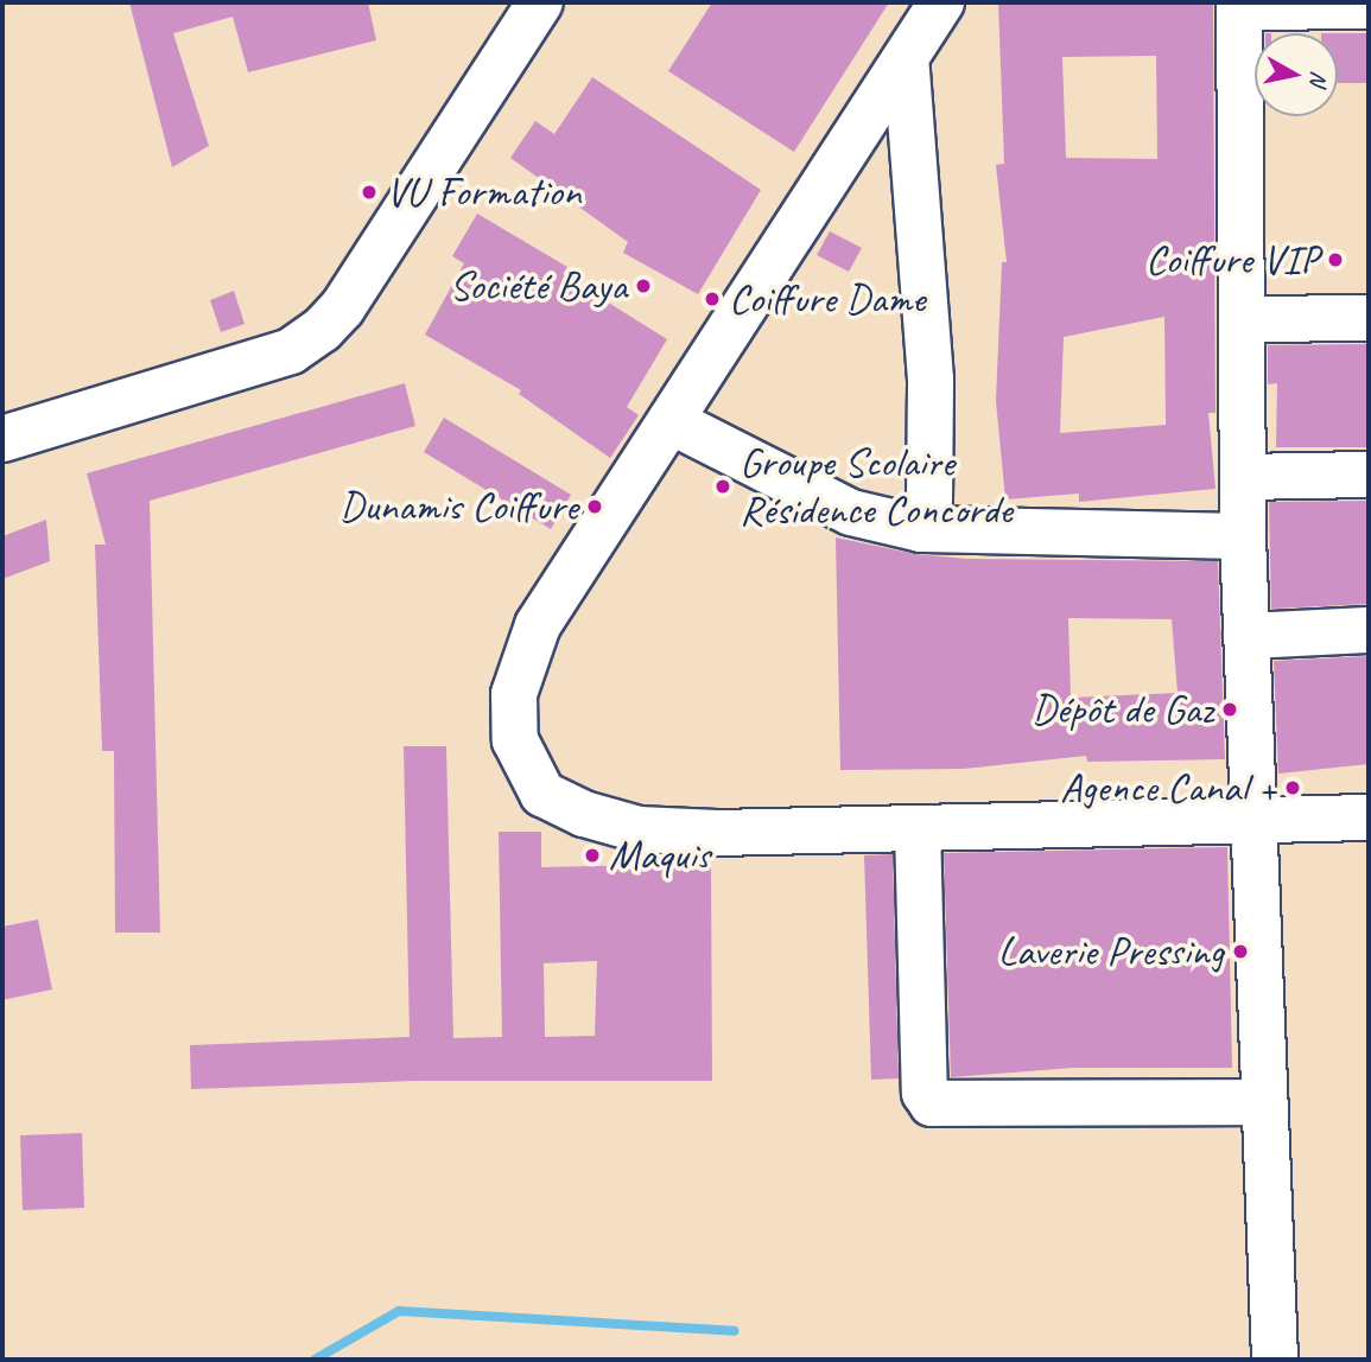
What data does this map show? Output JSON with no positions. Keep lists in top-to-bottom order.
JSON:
{
  "places": [
    "VU Formation",
    "Coiffure VIP",
    "Société Baya",
    "Coiffure Dame",
    "Groupe Scolaire Résidence Concorde",
    "Dunamis Coiffure",
    "Dépôt de Gaz",
    "Agence Canal +",
    "Maquis",
    "Laverie Pressing"
  ],
  "north": "right"
}
